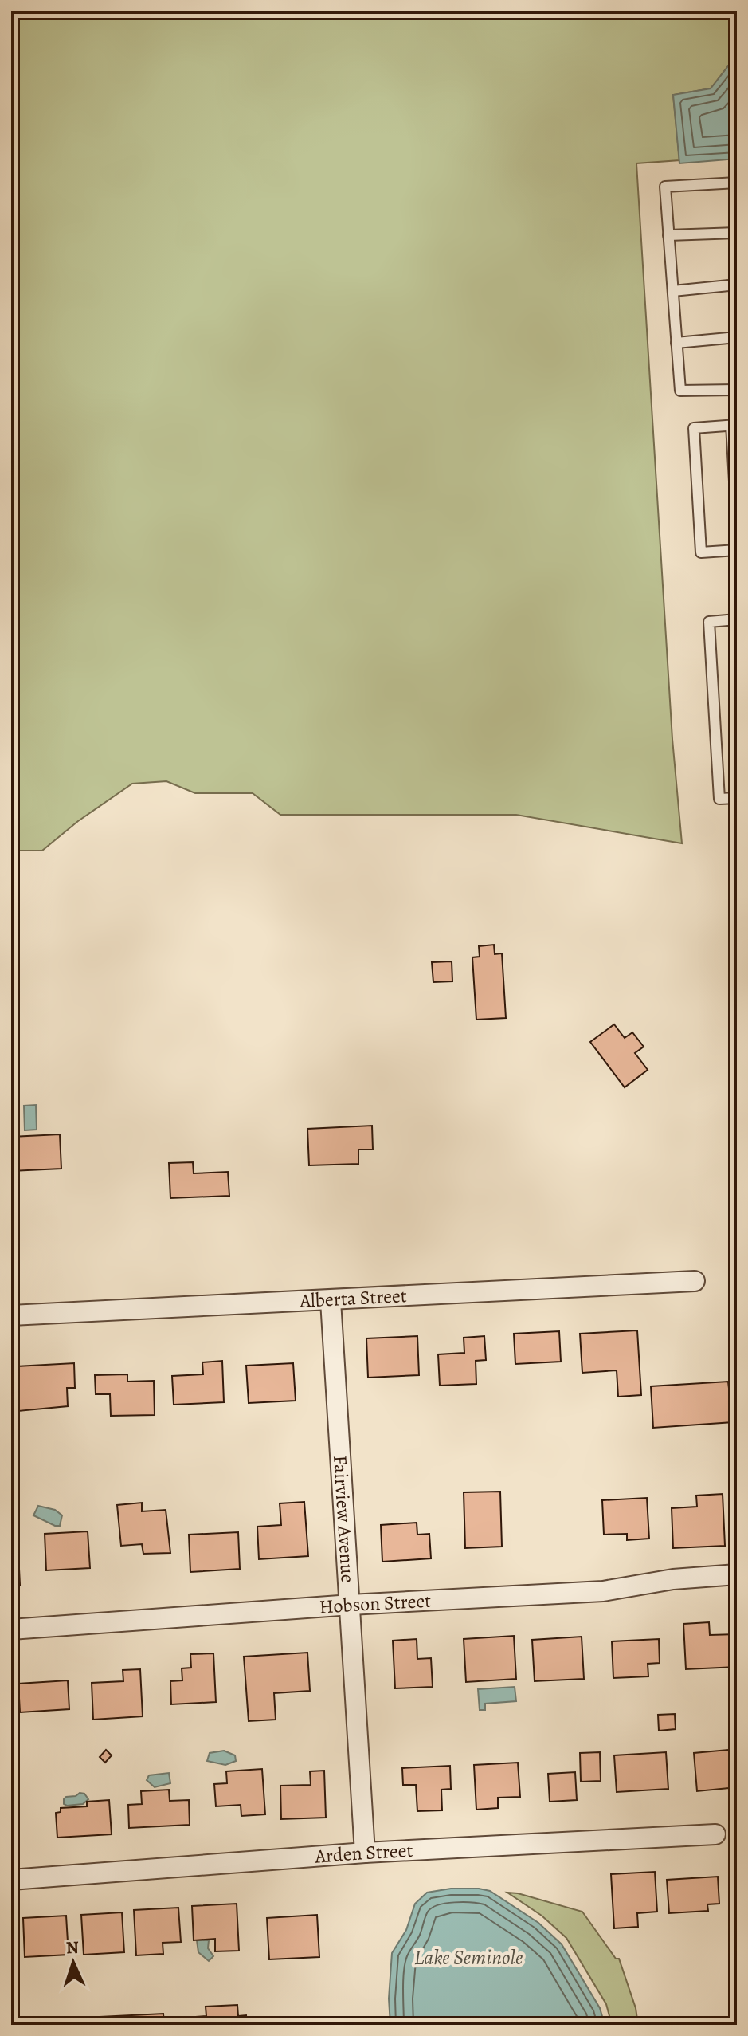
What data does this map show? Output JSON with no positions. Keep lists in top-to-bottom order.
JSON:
{
  "streets": {
    "street": [
      "Alberta Street",
      "Fairview Avenue",
      "Hobson Street",
      "Arden Street"
    ]
  },
  "crossings": [
    ["Alberta Street", "Fairview Avenue"],
    ["Fairview Avenue", "Hobson Street"],
    ["Fairview Avenue", "Arden Street"]
  ],
  "water": ["Lake Seminole"],
  "north": "top"
}
